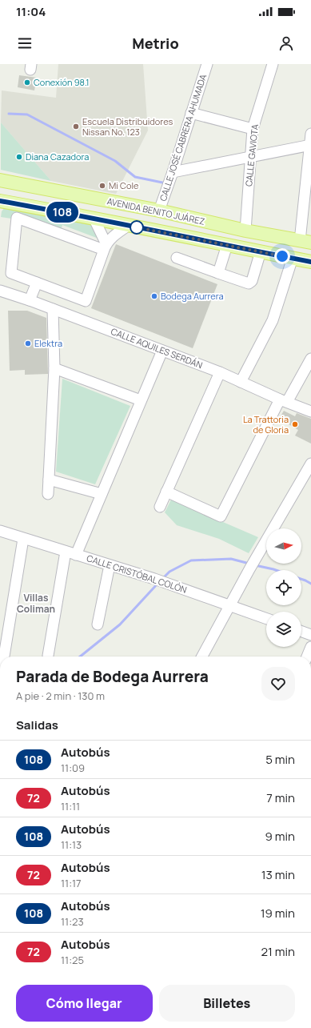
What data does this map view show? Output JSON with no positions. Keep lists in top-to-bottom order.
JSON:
{
  "streets": {
    "main road": ["AVENIDA BENITO JUÁREZ"],
    "street": [
      "CALLE JOSÉ CABRERA AHUMADA",
      "CALLE GAVIOTA",
      "CALLE AQUILES SERDÁN",
      "CALLE CRISTÓBAL COLÓN"
    ]
  },
  "crossings": [
    ["CALLE JOSÉ CABRERA AHUMADA", "AVENIDA BENITO JUÁREZ"],
    ["CALLE GAVIOTA", "AVENIDA BENITO JUÁREZ"]
  ],
  "districts": ["Villas Coliman"],
  "places": [
    "Conexión 98.1",
    "Escuela Distribuidores Nissan No. 123",
    "Diana Cazadora",
    "Mi Cole",
    "Bodega Aurrera",
    "Elektra",
    "La Trattoria de Gloria"
  ],
  "lines": ["bus line 108"],
  "north": "right",
  "page": {
    "status": "11:04",
    "header": "Metrio",
    "on_map": "108",
    "heading": [
      ["Parada de Bodega Aurrera", "A pie · 2 min · 130 m"],
      "Salidas"
    ],
    "list": [
      {
        "mark": "108",
        "name": "Autobús",
        "note": "11:09",
        "value": "5 min"
      },
      {
        "mark": "72",
        "name": "Autobús",
        "note": "11:11",
        "value": "7 min"
      },
      {
        "mark": "108",
        "name": "Autobús",
        "note": "11:13",
        "value": "9 min"
      },
      {
        "mark": "72",
        "name": "Autobús",
        "note": "11:17",
        "value": "13 min"
      },
      {
        "mark": "108",
        "name": "Autobús",
        "note": "11:23",
        "value": "19 min"
      },
      {
        "mark": "72",
        "name": "Autobús",
        "note": "11:25",
        "value": "21 min"
      }
    ],
    "buttons": ["Cómo llegar", "Billetes"]
  }
}
